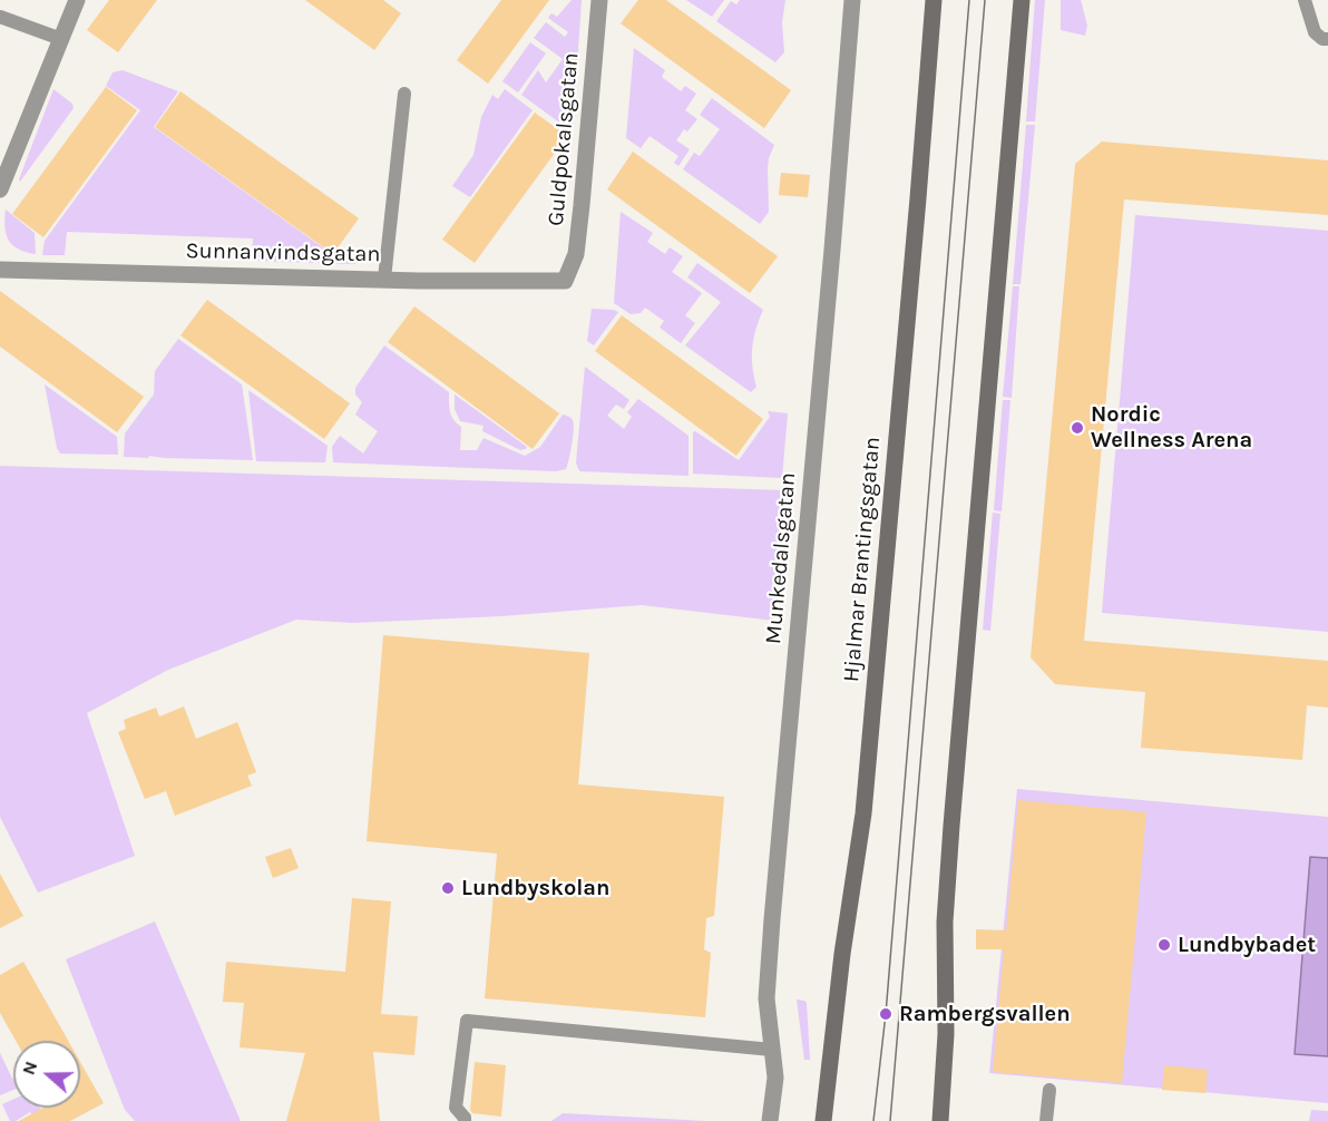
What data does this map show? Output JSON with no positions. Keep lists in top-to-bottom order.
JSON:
{
  "streets": {
    "main road": ["Hjalmar Brantingsgatan"],
    "street": ["Guldpokalsgatan", "Sunnanvindsgatan", "Munkedalsgatan"]
  },
  "crossings": [
    ["Guldpokalsgatan", "Sunnanvindsgatan"]
  ],
  "places": [
    "Nordic Wellness Arena",
    "Lundbyskolan",
    "Lundbybadet",
    "Rambergsvallen"
  ],
  "north": "left"
}
